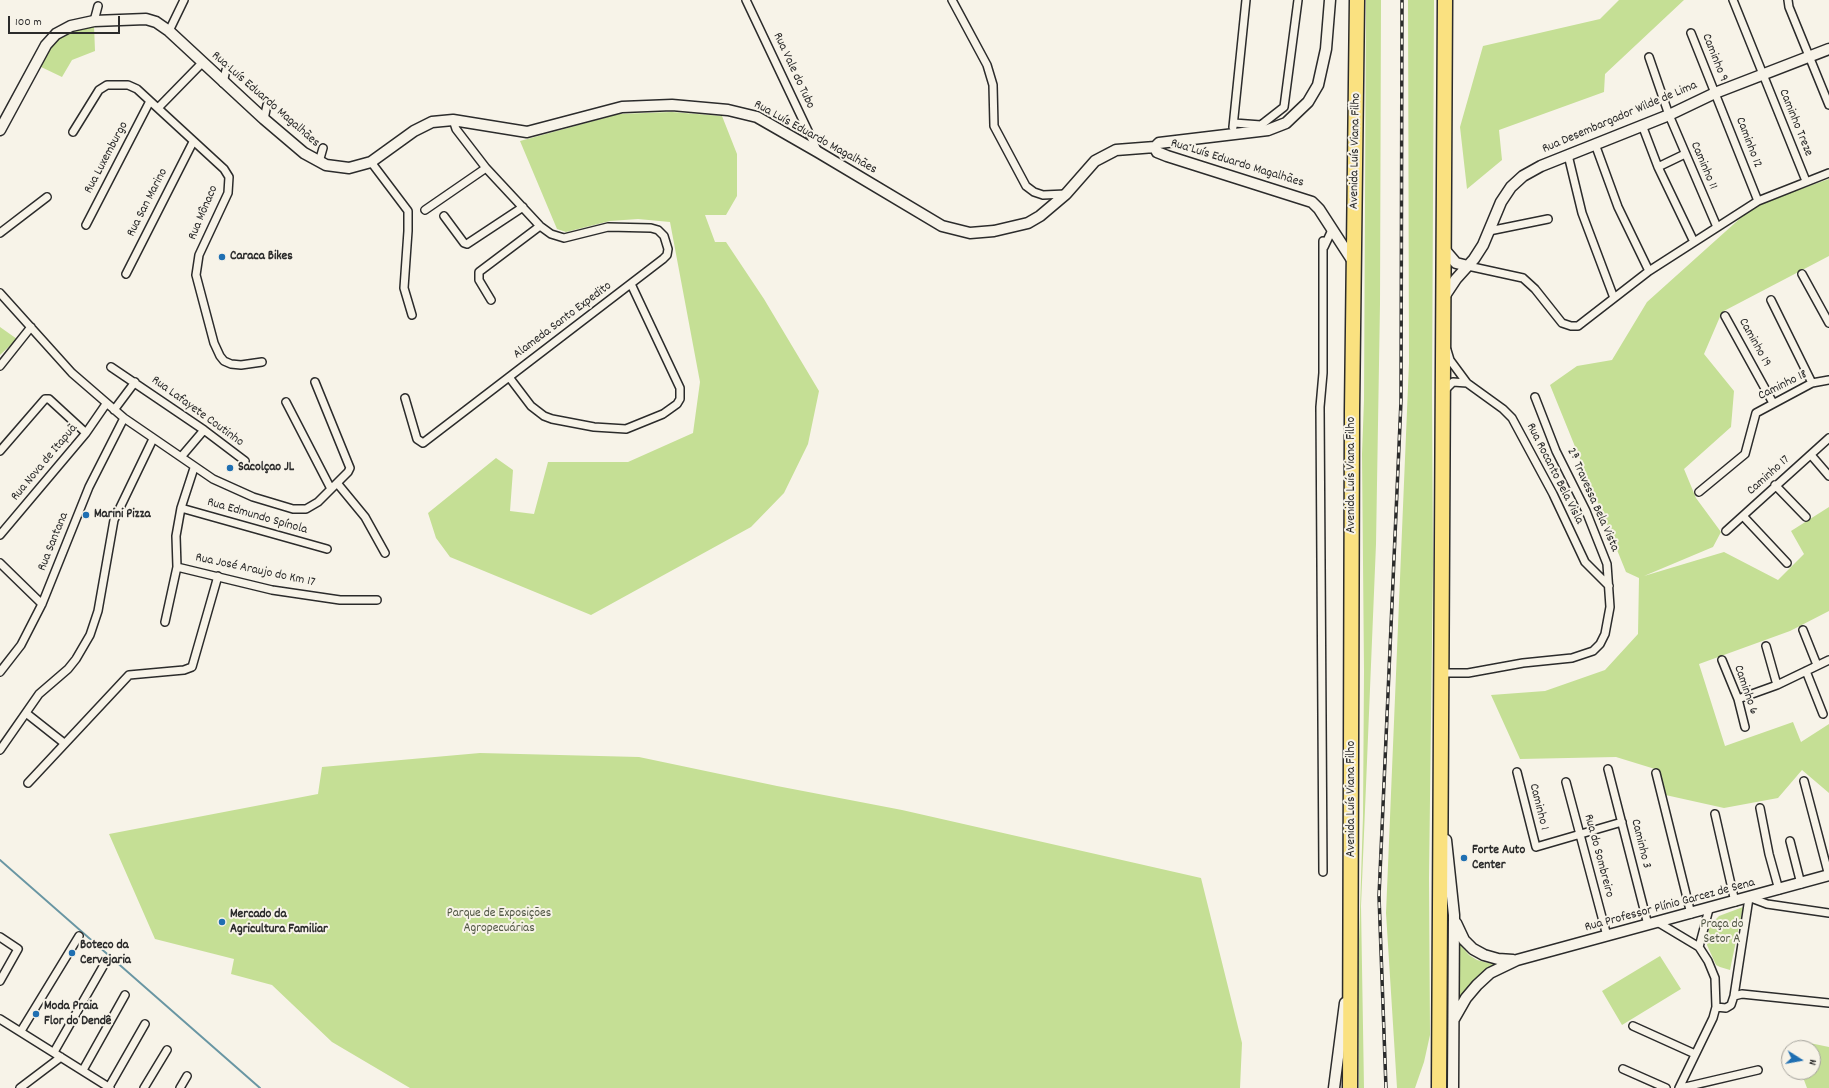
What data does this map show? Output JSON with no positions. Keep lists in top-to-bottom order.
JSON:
{
  "streets": {
    "highway": ["Avenida Luís Viana Filho"],
    "main road": ["Rua Luís Eduardo Magalhães", "Rua Desembargador Wilde de Lima", "Rua Professor Plínio Garcez de Sena"],
    "street": [
      "Caminho 9",
      "Rua Vale do Tubo",
      "Caminho Treze",
      "Caminho 12",
      "Rua Luxemburgo",
      "Caminho 11",
      "Rua San Marino",
      "Rua Mônaco",
      "Alameda Santo Expedito",
      "Caminho 19",
      "Caminho 18",
      "Rua Lafayete Coutinho",
      "Rua Nova de Itapuã",
      "Rua Rocanto Bela Visla",
      "Caminho 17",
      "2ª Travessa Bela Vista",
      "Rua Edmundo Spínola",
      "Rua Santana",
      "Rua José Araujo do Km 17",
      "Caminho 6",
      "Caminho 1",
      "Caminho 3",
      "Rua do Sombreiro"
    ]
  },
  "crossings": [
    ["Caminho 9", "Rua Desembargador Wilde de Lima"],
    ["Caminho 9", "Caminho 12"],
    ["Rua Vale do Tubo", "Rua Luís Eduardo Magalhães"],
    ["Rua Luís Eduardo Magalhães", "Avenida Luís Viana Filho"],
    ["Rua Luís Eduardo Magalhães", "Alameda Santo Expedito"],
    ["Rua Desembargador Wilde de Lima", "Caminho Treze"],
    ["Rua Desembargador Wilde de Lima", "Caminho 12"],
    ["Rua Desembargador Wilde de Lima", "Caminho 11"],
    ["Rua Luxemburgo", "Rua Mônaco"],
    ["Rua San Marino", "Rua Mônaco"],
    ["Caminho 19", "Caminho 18"],
    ["Rua Rocanto Bela Visla", "2ª Travessa Bela Vista"],
    ["Caminho 1", "Rua do Sombreiro"],
    ["Caminho 3", "Rua Professor Plínio Garcez de Sena"],
    ["Rua do Sombreiro", "Rua Professor Plínio Garcez de Sena"]
  ],
  "parks": ["Parque de Exposições Agropecuárias", "Praça do Setor A"],
  "places": [
    "Caraca Bikes",
    "Sacolçao JL",
    "Marini Pizza",
    "Forte Auto Center",
    "Mercado da Agricultura Familiar",
    "Boteco da Cervejaria",
    "Moda Praia Flor do Dendê"
  ],
  "scale_bar": "100 m",
  "north": "right"
}
